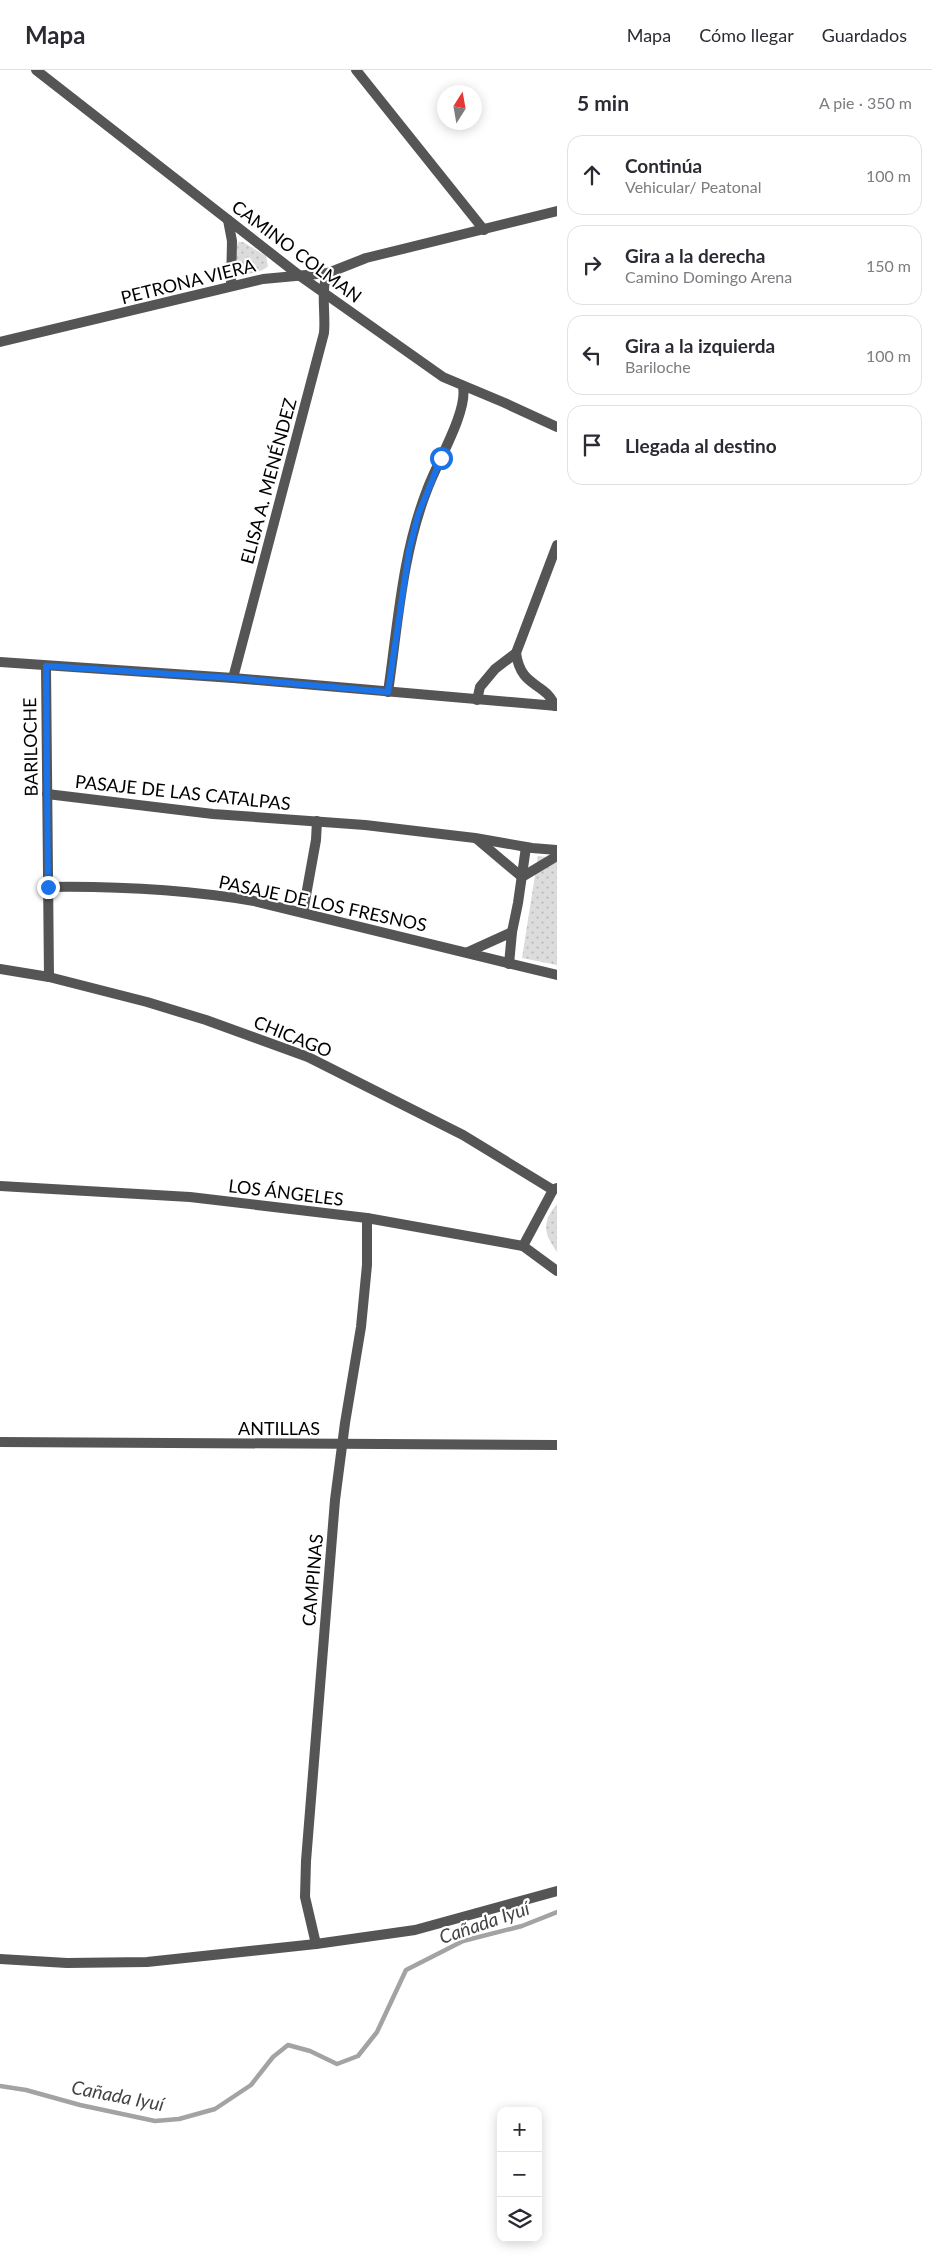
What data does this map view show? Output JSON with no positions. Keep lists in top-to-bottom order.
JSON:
{
  "streets": {
    "street": [
      "CAMINO COLMAN",
      "PETRONA VIERA",
      "ELISA A. MENÉNDEZ",
      "BARILOCHE",
      "PASAJE DE LAS CATALPAS",
      "PASAJE DE LOS FRESNOS",
      "CHICAGO",
      "LOS ÁNGELES",
      "ANTILLAS",
      "CAMPINAS"
    ]
  },
  "crossings": [
    ["CAMINO COLMAN", "PETRONA VIERA"],
    ["CAMINO COLMAN", "ELISA A. MENÉNDEZ"],
    ["BARILOCHE", "PASAJE DE LAS CATALPAS"],
    ["BARILOCHE", "PASAJE DE LOS FRESNOS"],
    ["BARILOCHE", "CHICAGO"],
    ["LOS ÁNGELES", "CAMPINAS"],
    ["ANTILLAS", "CAMPINAS"]
  ],
  "water": ["Cañada Iyuí"],
  "north": "top",
  "page": {
    "header": "Mapa",
    "nav": ["Mapa", "Cómo llegar", "Guardados"],
    "heading": ["5 min", "A pie · 350 m"],
    "list": [
      ["Continúa", "Vehicular/ Peatonal", "100 m"],
      ["Gira a la derecha", "Camino Domingo Arena", "150 m"],
      ["Gira a la izquierda", "Bariloche", "100 m"],
      "Llegada al destino"
    ],
    "map_buttons": ["+", "−"]
  }
}
